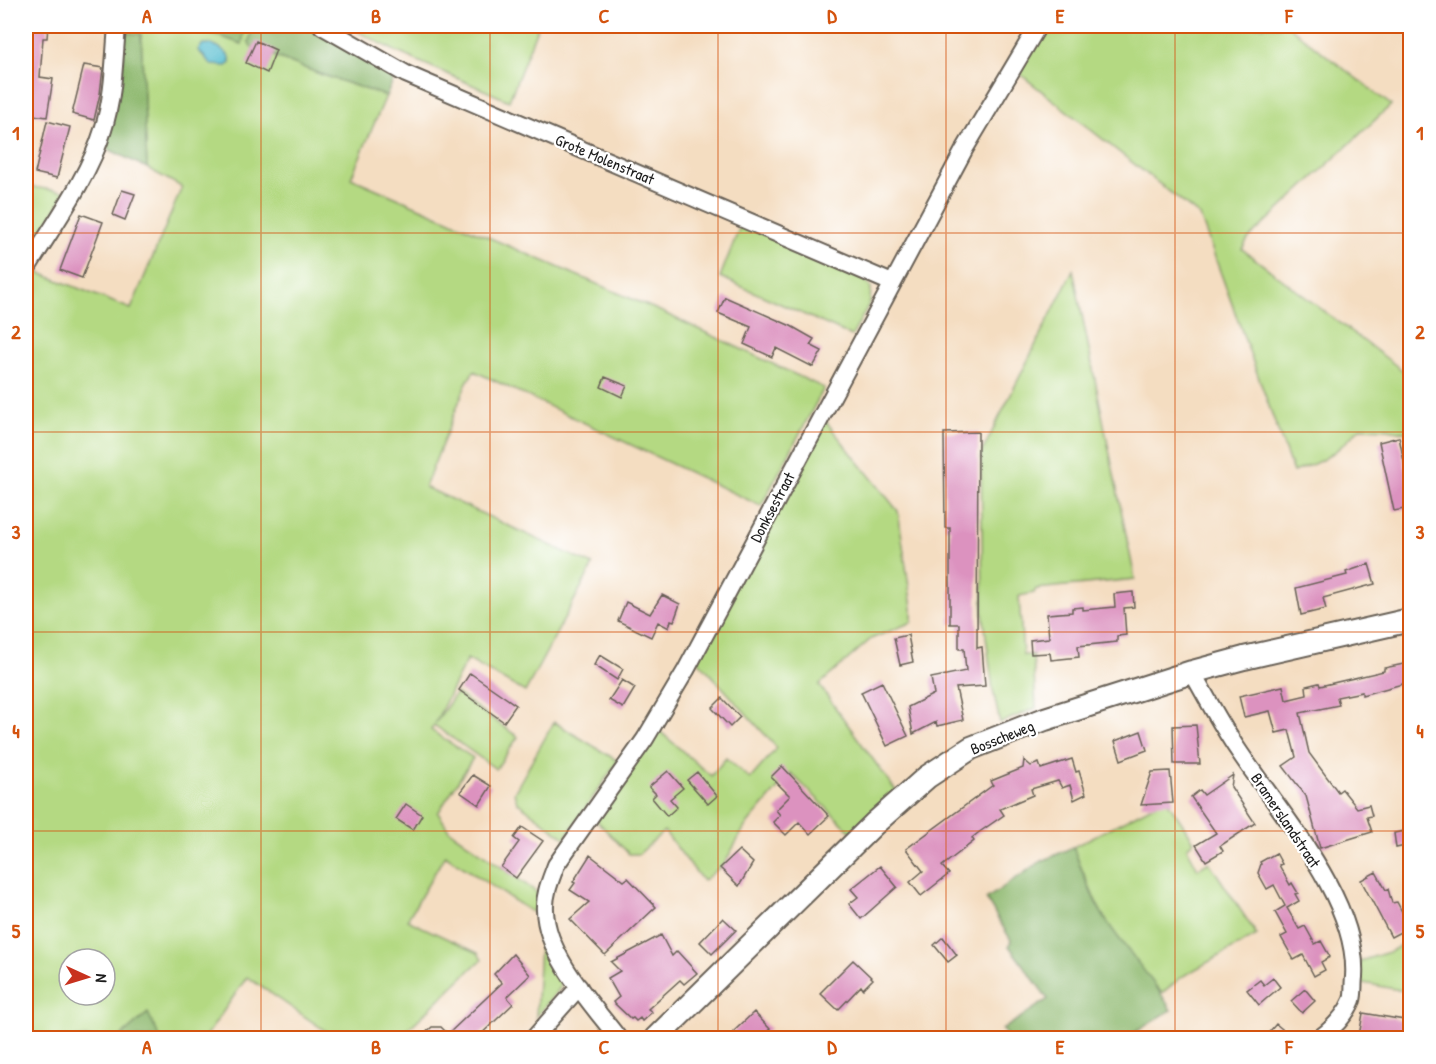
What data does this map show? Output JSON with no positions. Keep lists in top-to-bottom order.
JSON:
{
  "streets": {
    "street": [
      "Grote Molenstraat",
      "Donksestraat",
      "Bosscheweg",
      "Bramerslandstraat"
    ]
  },
  "crossings": [
    ["Grote Molenstraat", "Donksestraat"],
    ["Bosscheweg", "Bramerslandstraat"]
  ],
  "north": "right",
  "grid": {
    "columns": [
      "A",
      "B",
      "C",
      "D",
      "E",
      "F"
    ],
    "rows": [
      "1",
      "2",
      "3",
      "4",
      "5"
    ]
  }
}
